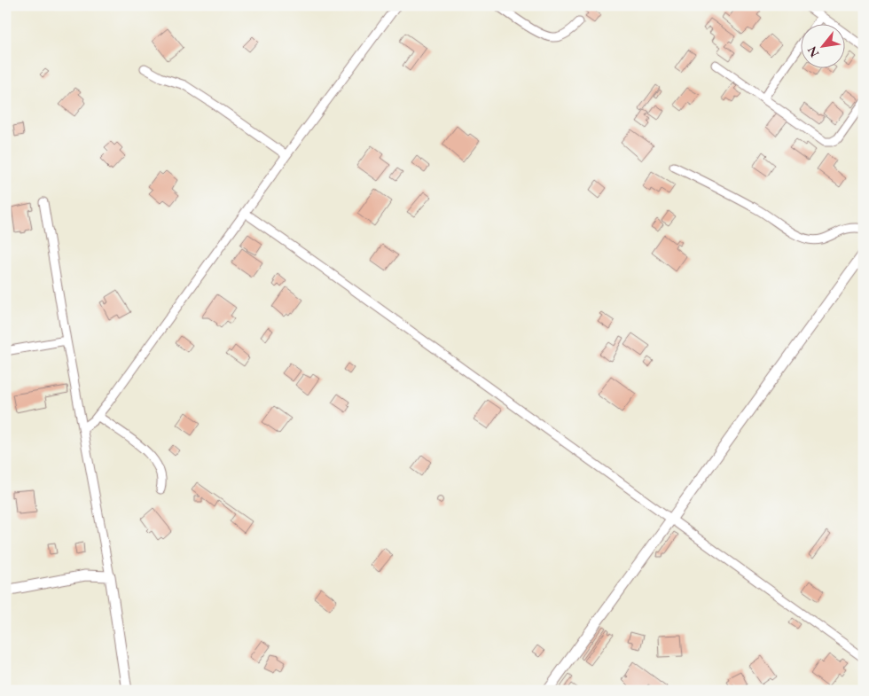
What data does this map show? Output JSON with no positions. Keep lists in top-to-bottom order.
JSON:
{
  "north": "bottom left"
}
